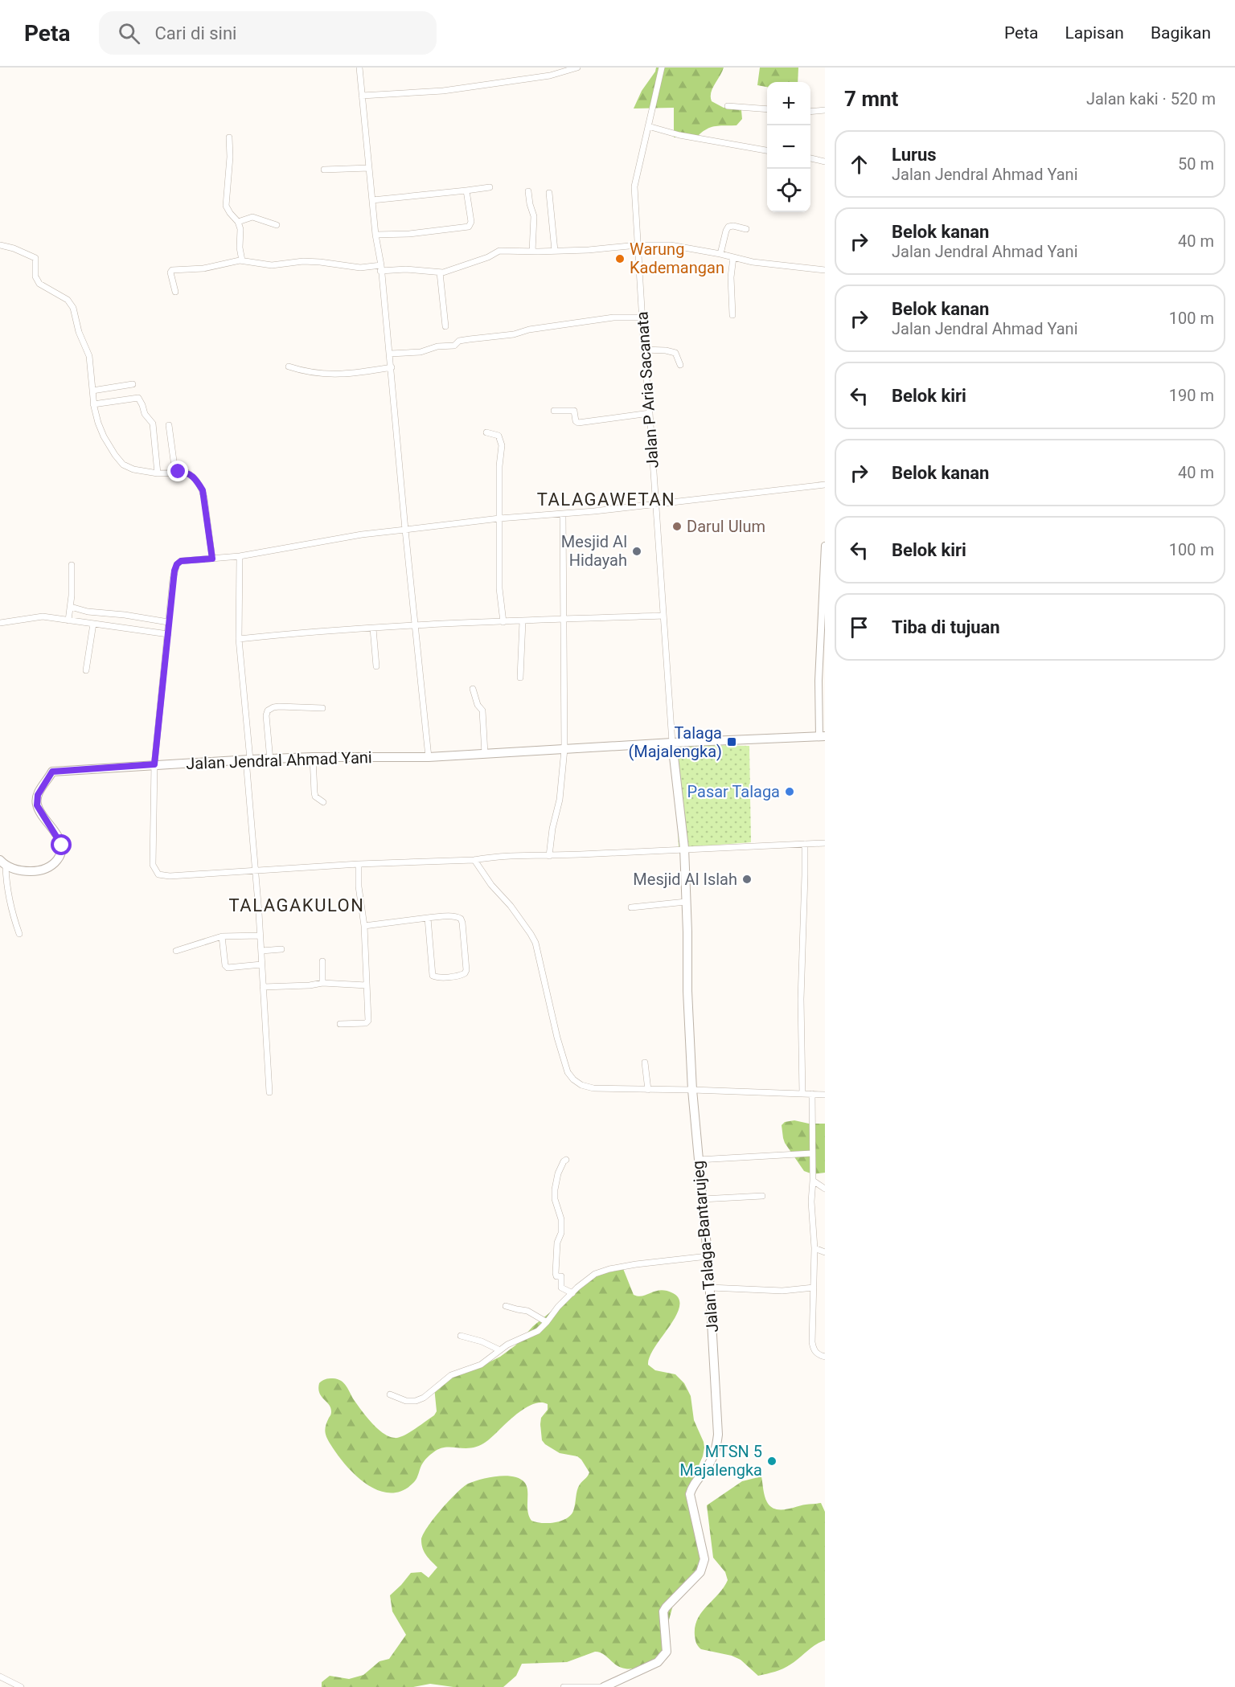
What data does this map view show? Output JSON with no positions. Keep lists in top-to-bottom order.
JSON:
{
  "streets": {
    "main road": ["Jalan Jendral Ahmad Yani", "Jalan Talaga-Bantarujeg"],
    "street": ["Jalan P Aria Sacanata"]
  },
  "crossings": [
    ["Jalan P Aria Sacanata", "Jalan Jendral Ahmad Yani"],
    ["Jalan P Aria Sacanata", "Jalan Talaga-Bantarujeg"],
    ["Jalan Jendral Ahmad Yani", "Jalan Talaga-Bantarujeg"]
  ],
  "districts": ["TALAGAWETAN", "TALAGAKULON"],
  "places": {
    "other": [
      "Warung Kademangan",
      "Darul Ulum",
      "Mesjid Al Hidayah",
      "Pasar Talaga",
      "Mesjid Al Islah",
      "MTSN 5 Majalengka"
    ],
    "transit": ["Talaga (Majalengka)"]
  },
  "page": {
    "header": "Peta",
    "search": "Cari di sini",
    "nav": ["Peta", "Lapisan", "Bagikan"],
    "heading": ["7 mnt", "Jalan kaki · 520 m"],
    "map_buttons": ["+", "−"],
    "list": [
      ["Lurus", "Jalan Jendral Ahmad Yani", "50 m"],
      ["Belok kanan", "Jalan Jendral Ahmad Yani", "40 m"],
      ["Belok kanan", "Jalan Jendral Ahmad Yani", "100 m"],
      ["Belok kiri", "190 m"],
      ["Belok kanan", "40 m"],
      ["Belok kiri", "100 m"],
      "Tiba di tujuan"
    ]
  }
}
